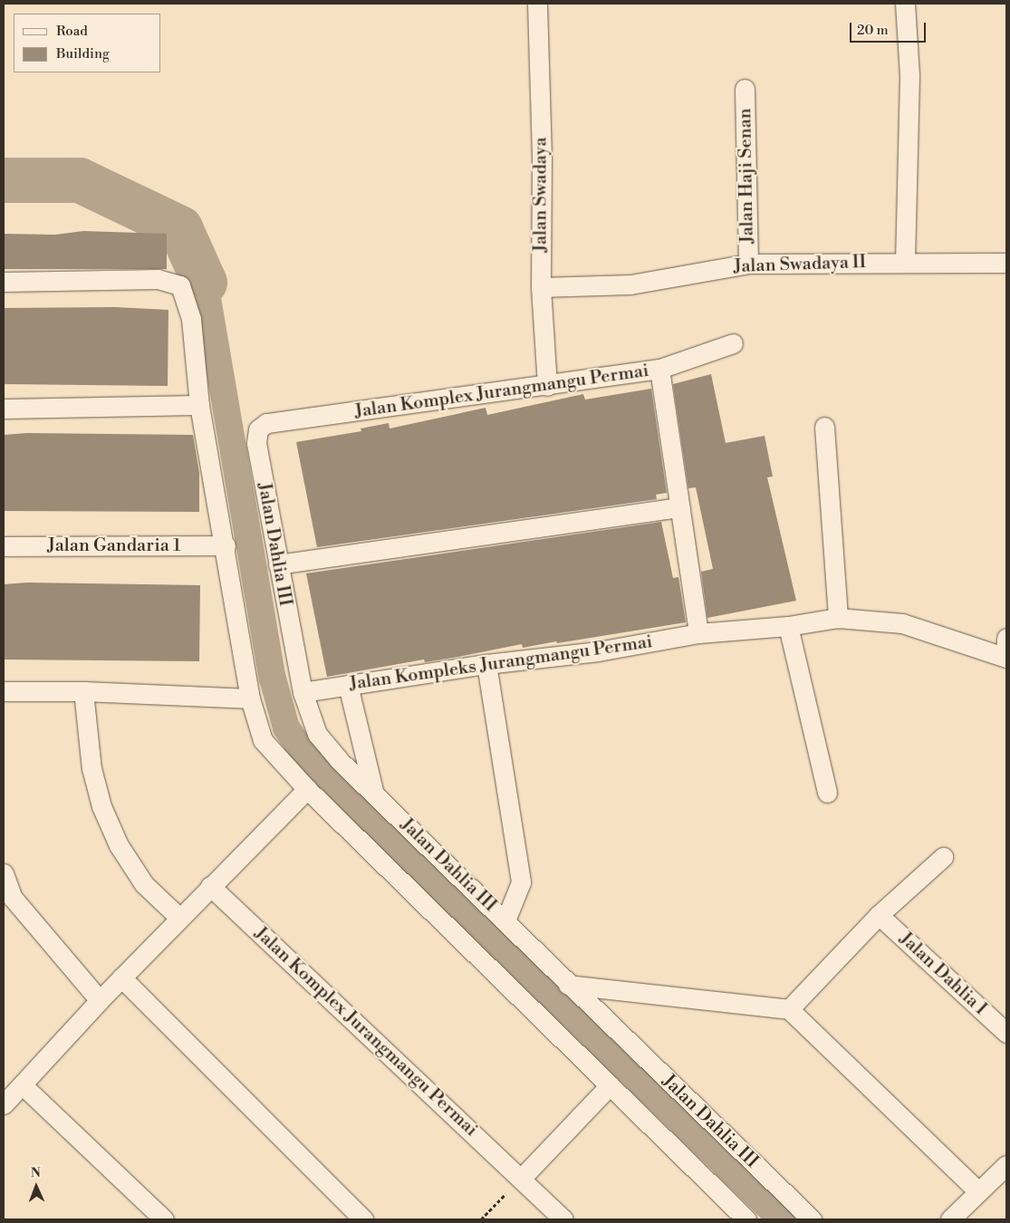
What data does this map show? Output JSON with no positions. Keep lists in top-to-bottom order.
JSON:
{
  "streets": {
    "street": [
      "Jalan Haji Senan",
      "Jalan Swadaya",
      "Jalan Swadaya II",
      "Jalan Komplex Jurangmangu Permai",
      "Jalan Dahlia III",
      "Jalan Gandaria 1",
      "Jalan Kompleks Jurangmangu Permai",
      "Jalan Dahlia I"
    ]
  },
  "crossings": [
    ["Jalan Haji Senan", "Jalan Swadaya II"],
    ["Jalan Swadaya", "Jalan Swadaya II"],
    ["Jalan Swadaya", "Jalan Komplex Jurangmangu Permai"],
    ["Jalan Komplex Jurangmangu Permai", "Jalan Dahlia III"],
    ["Jalan Dahlia III", "Jalan Kompleks Jurangmangu Permai"]
  ],
  "legend": ["Road", "Building"],
  "scale_bar": "20 m",
  "north": "top"
}
